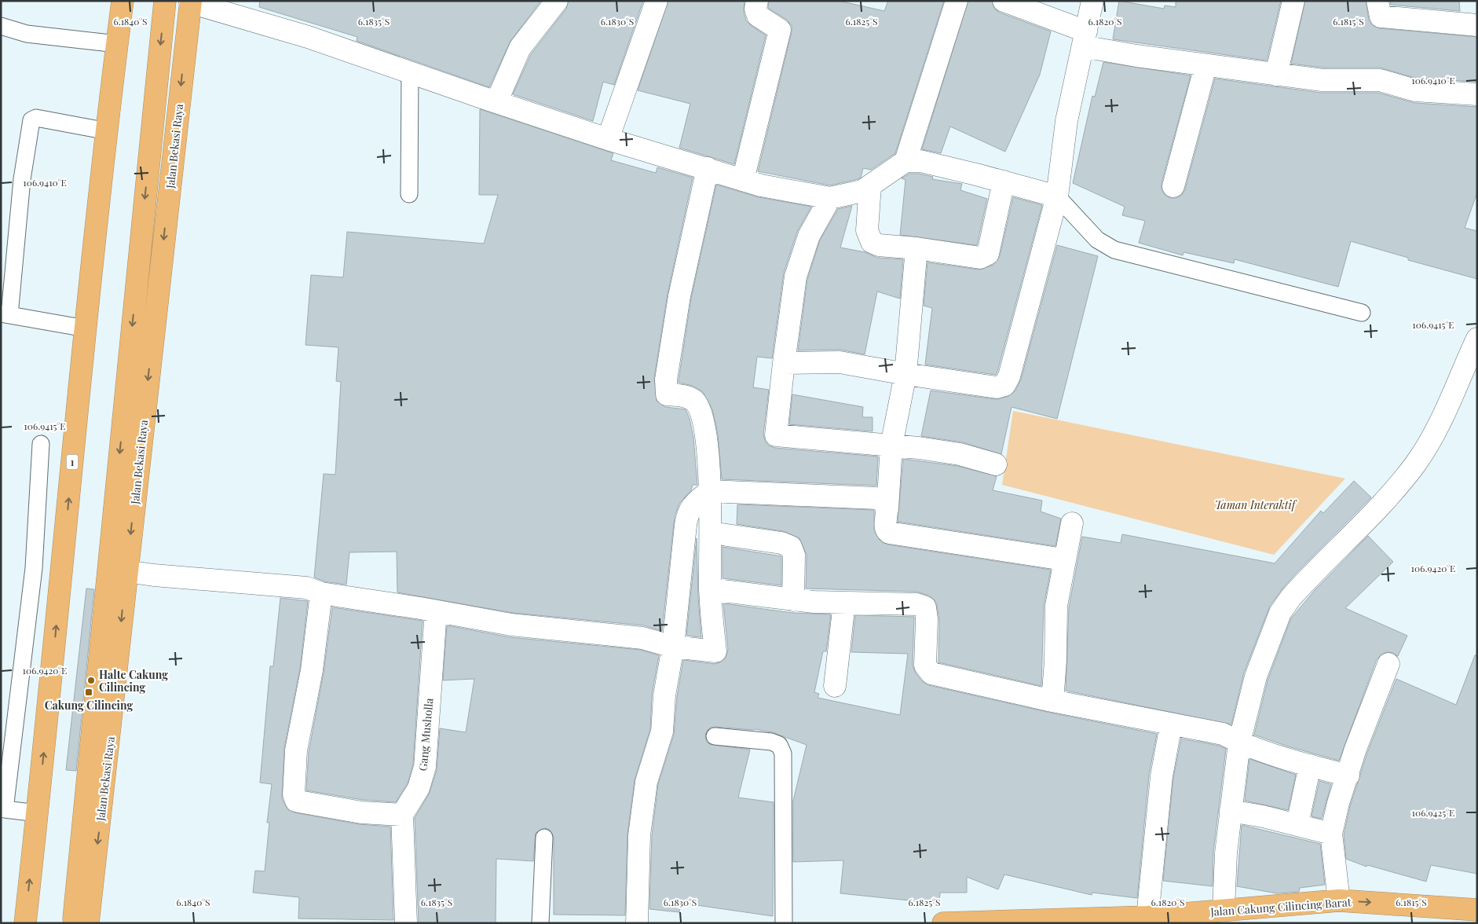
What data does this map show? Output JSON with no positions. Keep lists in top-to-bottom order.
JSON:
{
  "streets": {
    "highway": ["Jalan Bekasi Raya", "1", "Jalan Cakung Cilincing Barat"],
    "street": ["Gang Musholla"]
  },
  "parks": ["Taman Interaktif"],
  "places": {
    "other": ["Halte Cakung Cilincing"],
    "transit": ["Cakung Cilincing"]
  },
  "coordinates": [
    "6.1840°S",
    "6.1835°S",
    "6.1830°S",
    "6.1825°S",
    "6.1820°S",
    "6.1815°S",
    "106.9410°E",
    "106.9415°E",
    "106.9420°E",
    "106.9425°E"
  ]
}
